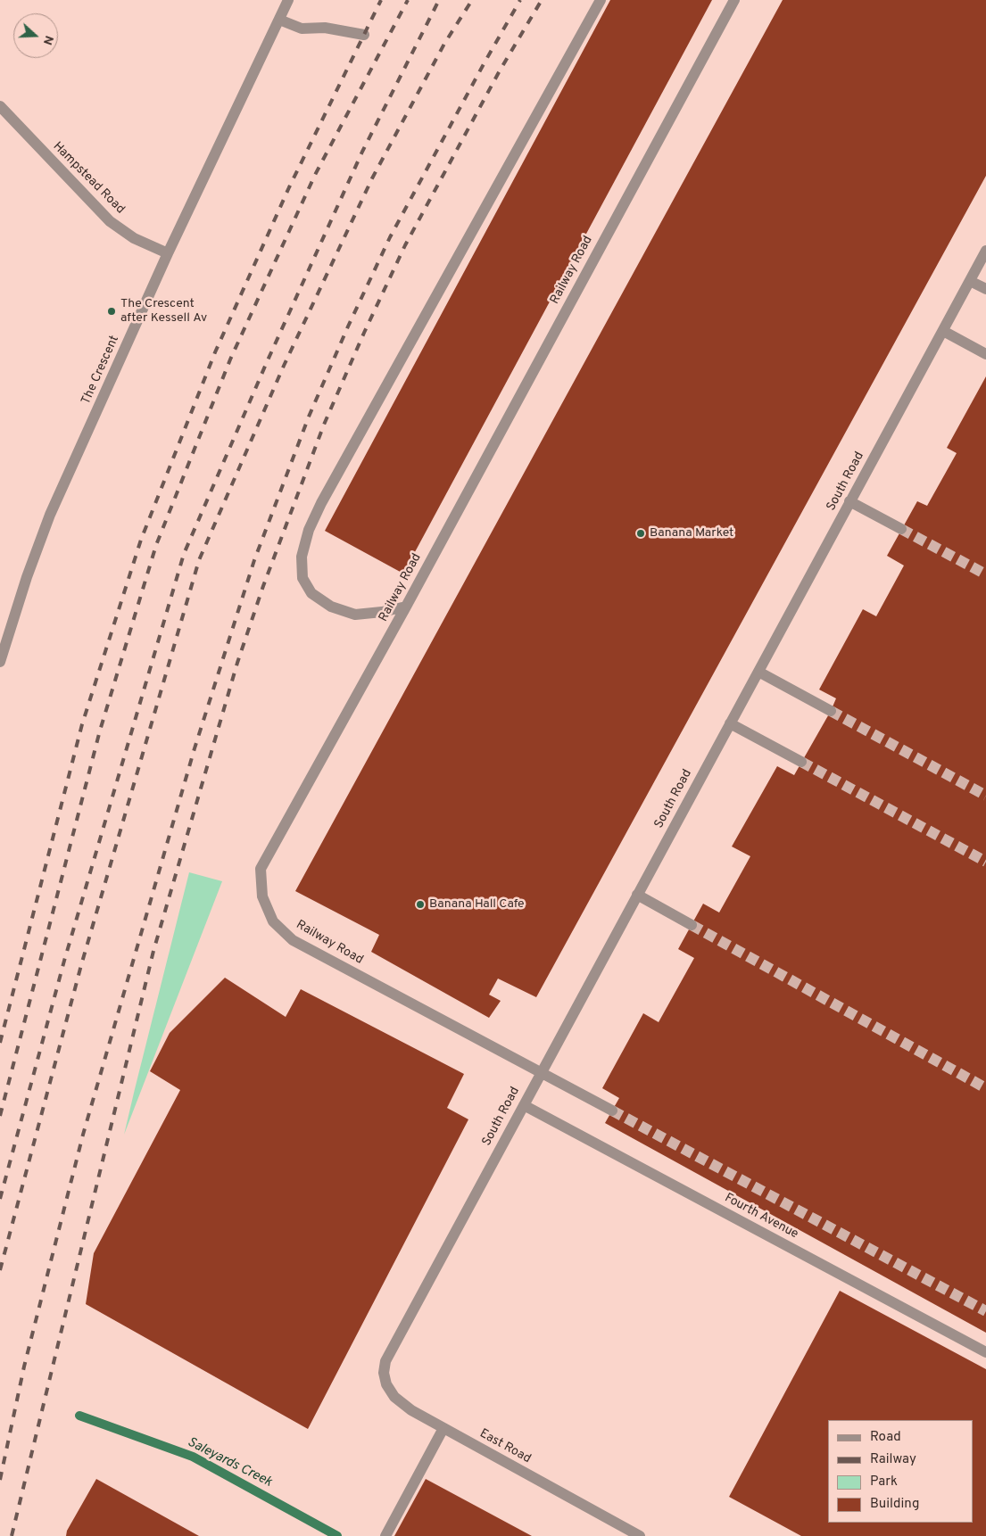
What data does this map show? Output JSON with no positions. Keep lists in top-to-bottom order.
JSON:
{
  "streets": {
    "street": [
      "Hampstead Road",
      "Railway Road",
      "The Crescent",
      "South Road",
      "Fourth Avenue",
      "East Road"
    ]
  },
  "crossings": [
    ["Hampstead Road", "The Crescent"],
    ["Railway Road", "South Road"],
    ["South Road", "Fourth Avenue"],
    ["South Road", "East Road"]
  ],
  "water": ["Saleyards Creek"],
  "places": ["The Crescent after Kessell Av", "Banana Market", "Banana Hall Cafe"],
  "legend": [
    "Road",
    "Railway",
    "Park",
    "Building"
  ],
  "north": "right"
}
